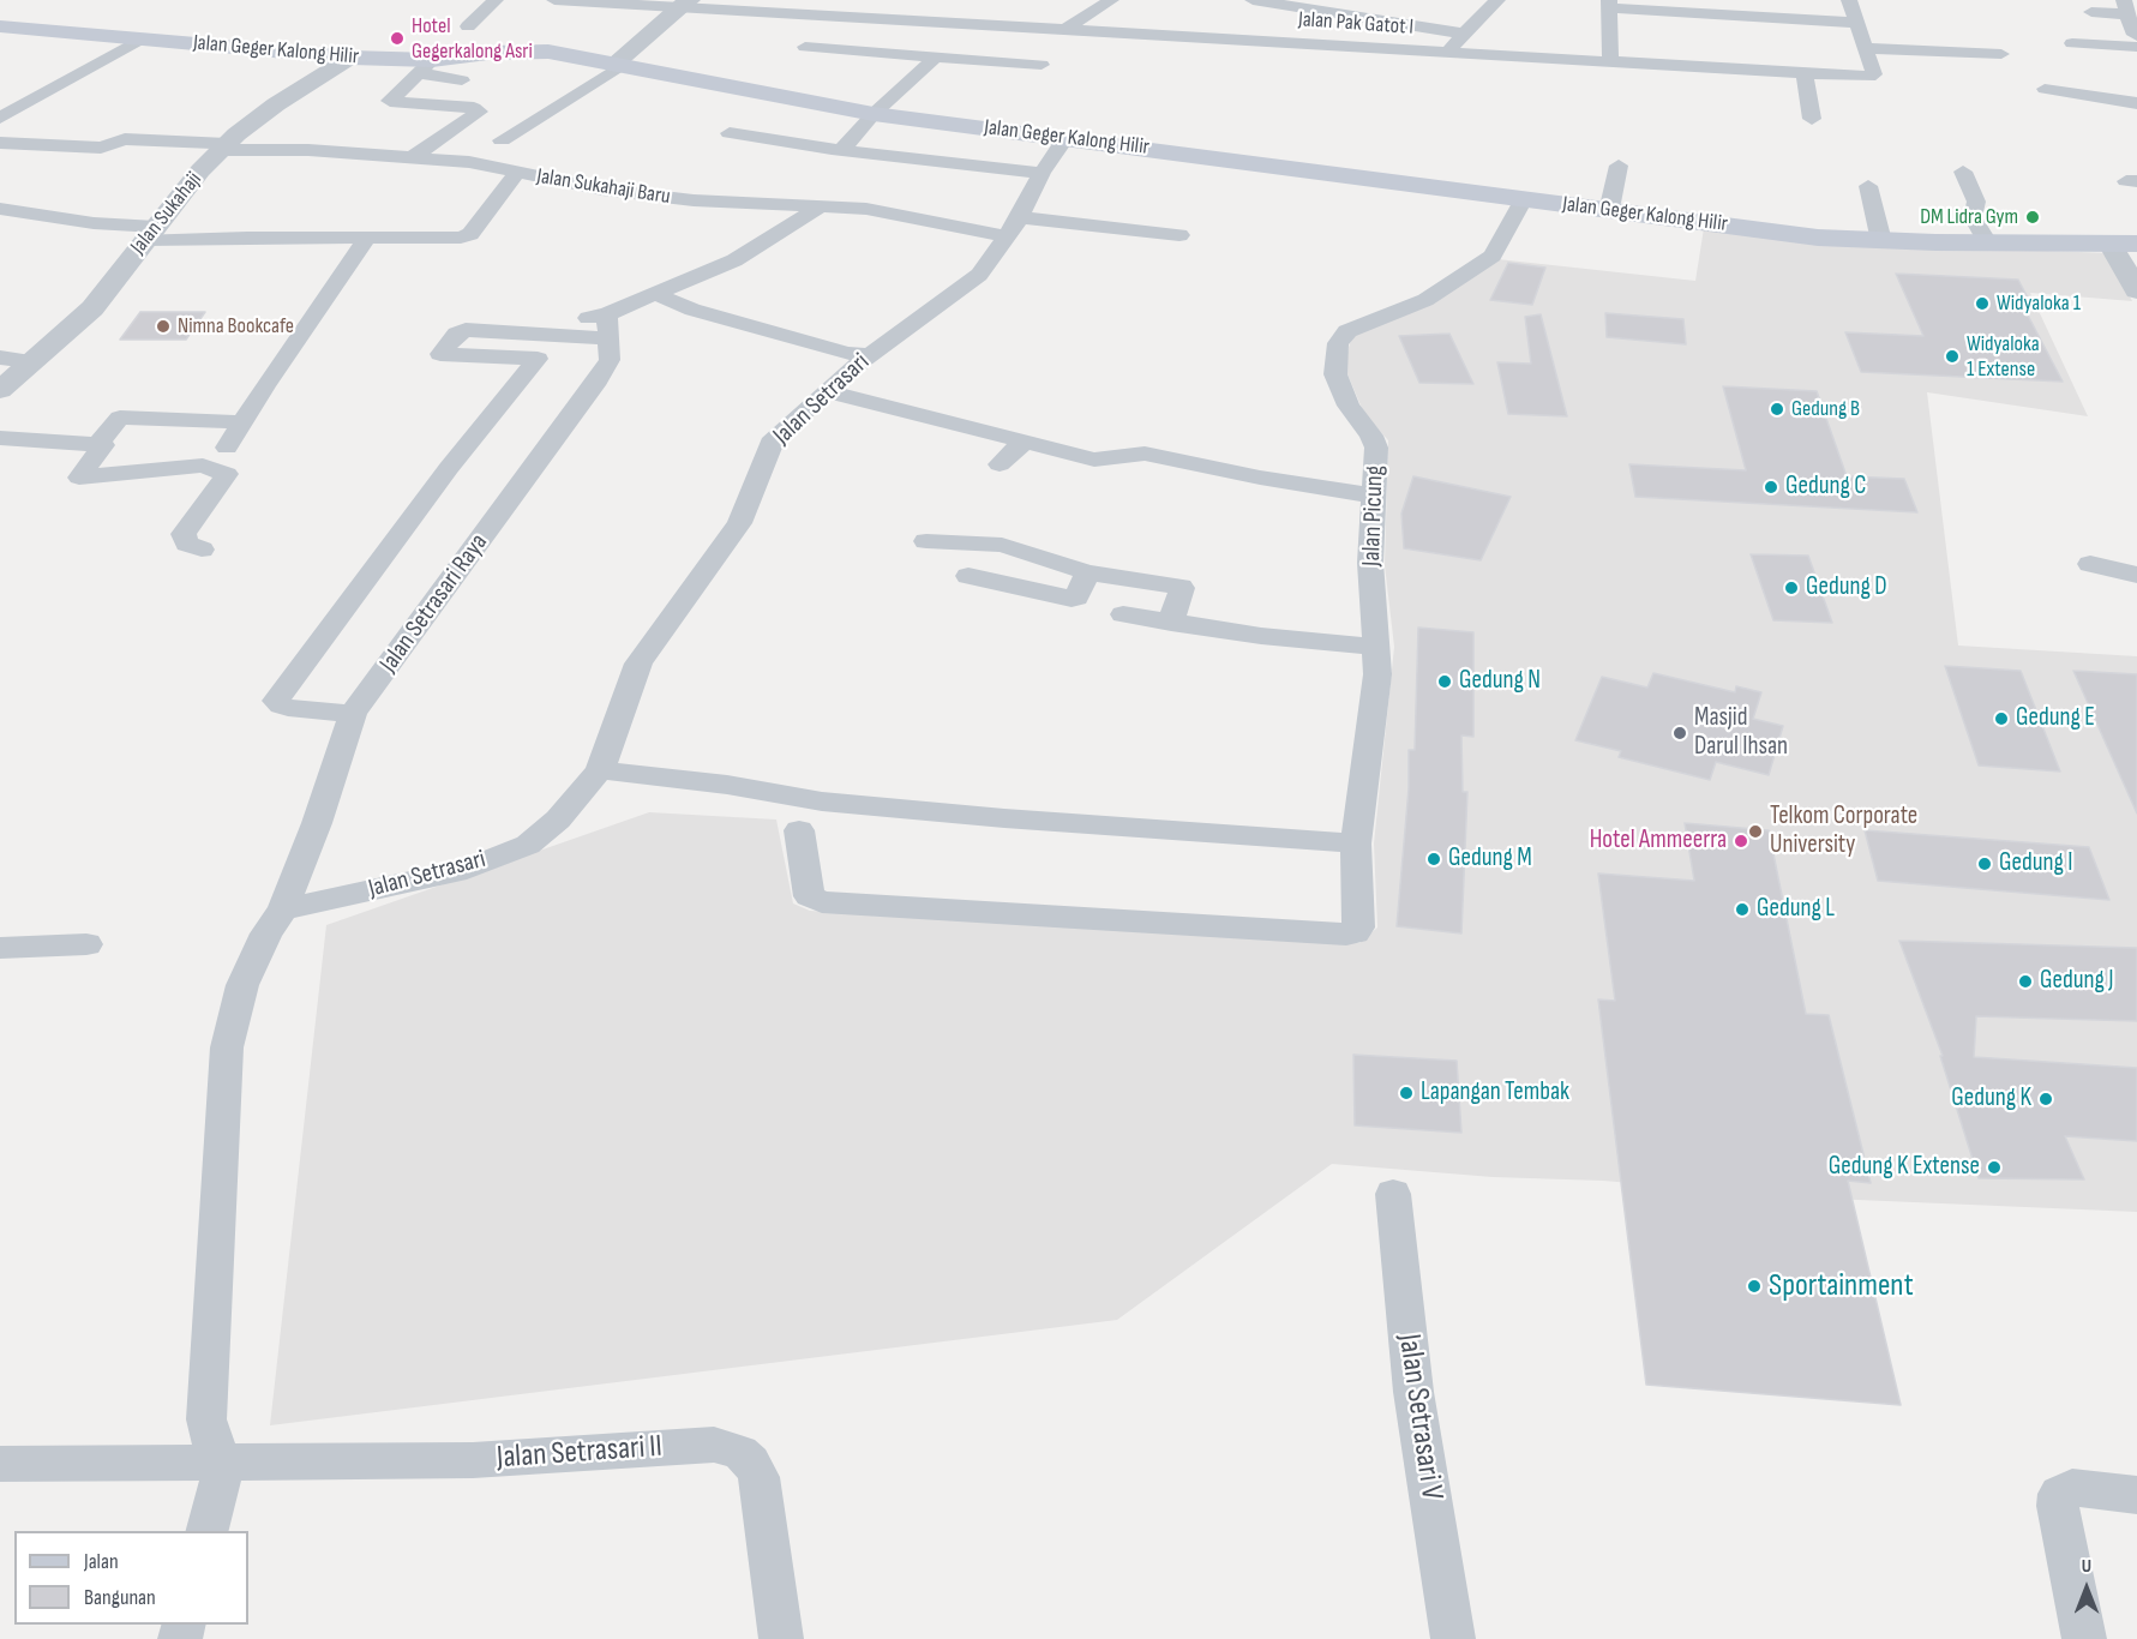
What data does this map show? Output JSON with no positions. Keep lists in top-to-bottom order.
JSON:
{
  "streets": {
    "main road": ["Jalan Geger Kalong Hilir"],
    "street": [
      "Jalan Pak Gatot I",
      "Jalan Sukahaji Baru",
      "Jalan Sukahaji",
      "Jalan Setrasari",
      "Jalan Picung",
      "Jalan Setrasari Raya",
      "Jalan Setrasari V",
      "Jalan Setrasari II"
    ]
  },
  "crossings": [
    ["Jalan Geger Kalong Hilir", "Jalan Sukahaji"],
    ["Jalan Geger Kalong Hilir", "Jalan Setrasari"],
    ["Jalan Geger Kalong Hilir", "Jalan Picung"],
    ["Jalan Sukahaji Baru", "Jalan Sukahaji"],
    ["Jalan Sukahaji Baru", "Jalan Setrasari"],
    ["Jalan Setrasari", "Jalan Setrasari Raya"]
  ],
  "places": [
    "Hotel Gegerkalong Asri",
    "DM Lidra Gym",
    "Widyaloka 1",
    "Nimna Bookcafe",
    "Widyaloka 1 Extense",
    "Gedung B",
    "Gedung C",
    "Gedung D",
    "Gedung N",
    "Gedung E",
    "Masjid Darul Ihsan",
    "Telkom Corporate University",
    "Hotel Ammeerra",
    "Gedung M",
    "Gedung I",
    "Gedung L",
    "Gedung J",
    "Lapangan Tembak",
    "Gedung K",
    "Gedung K Extense",
    "Sportainment"
  ],
  "legend": ["Jalan", "Bangunan"],
  "north": "top"
}
